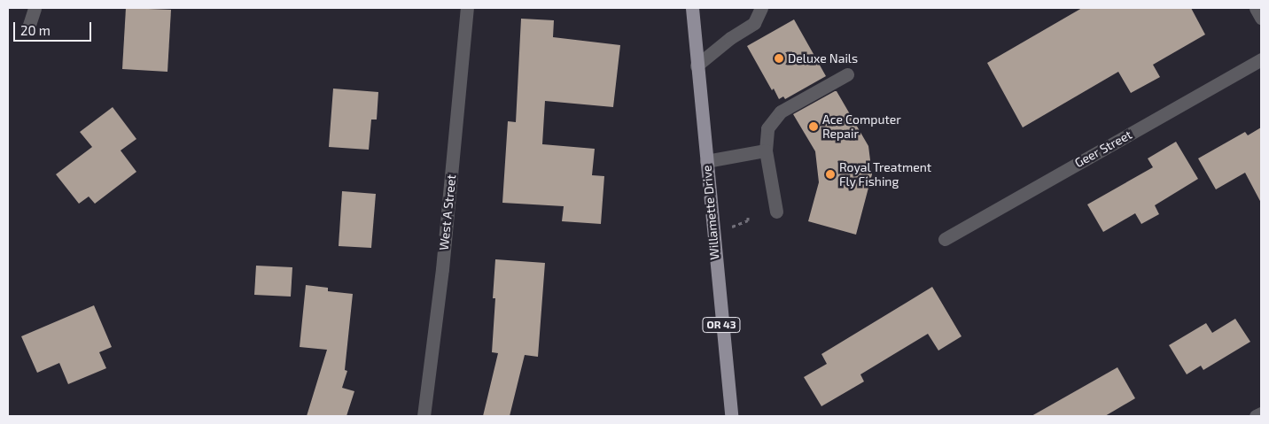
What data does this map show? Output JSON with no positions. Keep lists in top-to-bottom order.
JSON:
{
  "streets": {
    "main road": ["Willamette Drive", "OR 43"],
    "street": ["Geer Street", "West A Street"]
  },
  "places": ["Deluxe Nails", "Ace Computer Repair", "Royal Treatment Fly Fishing"],
  "scale_bar": "20 m"
}
